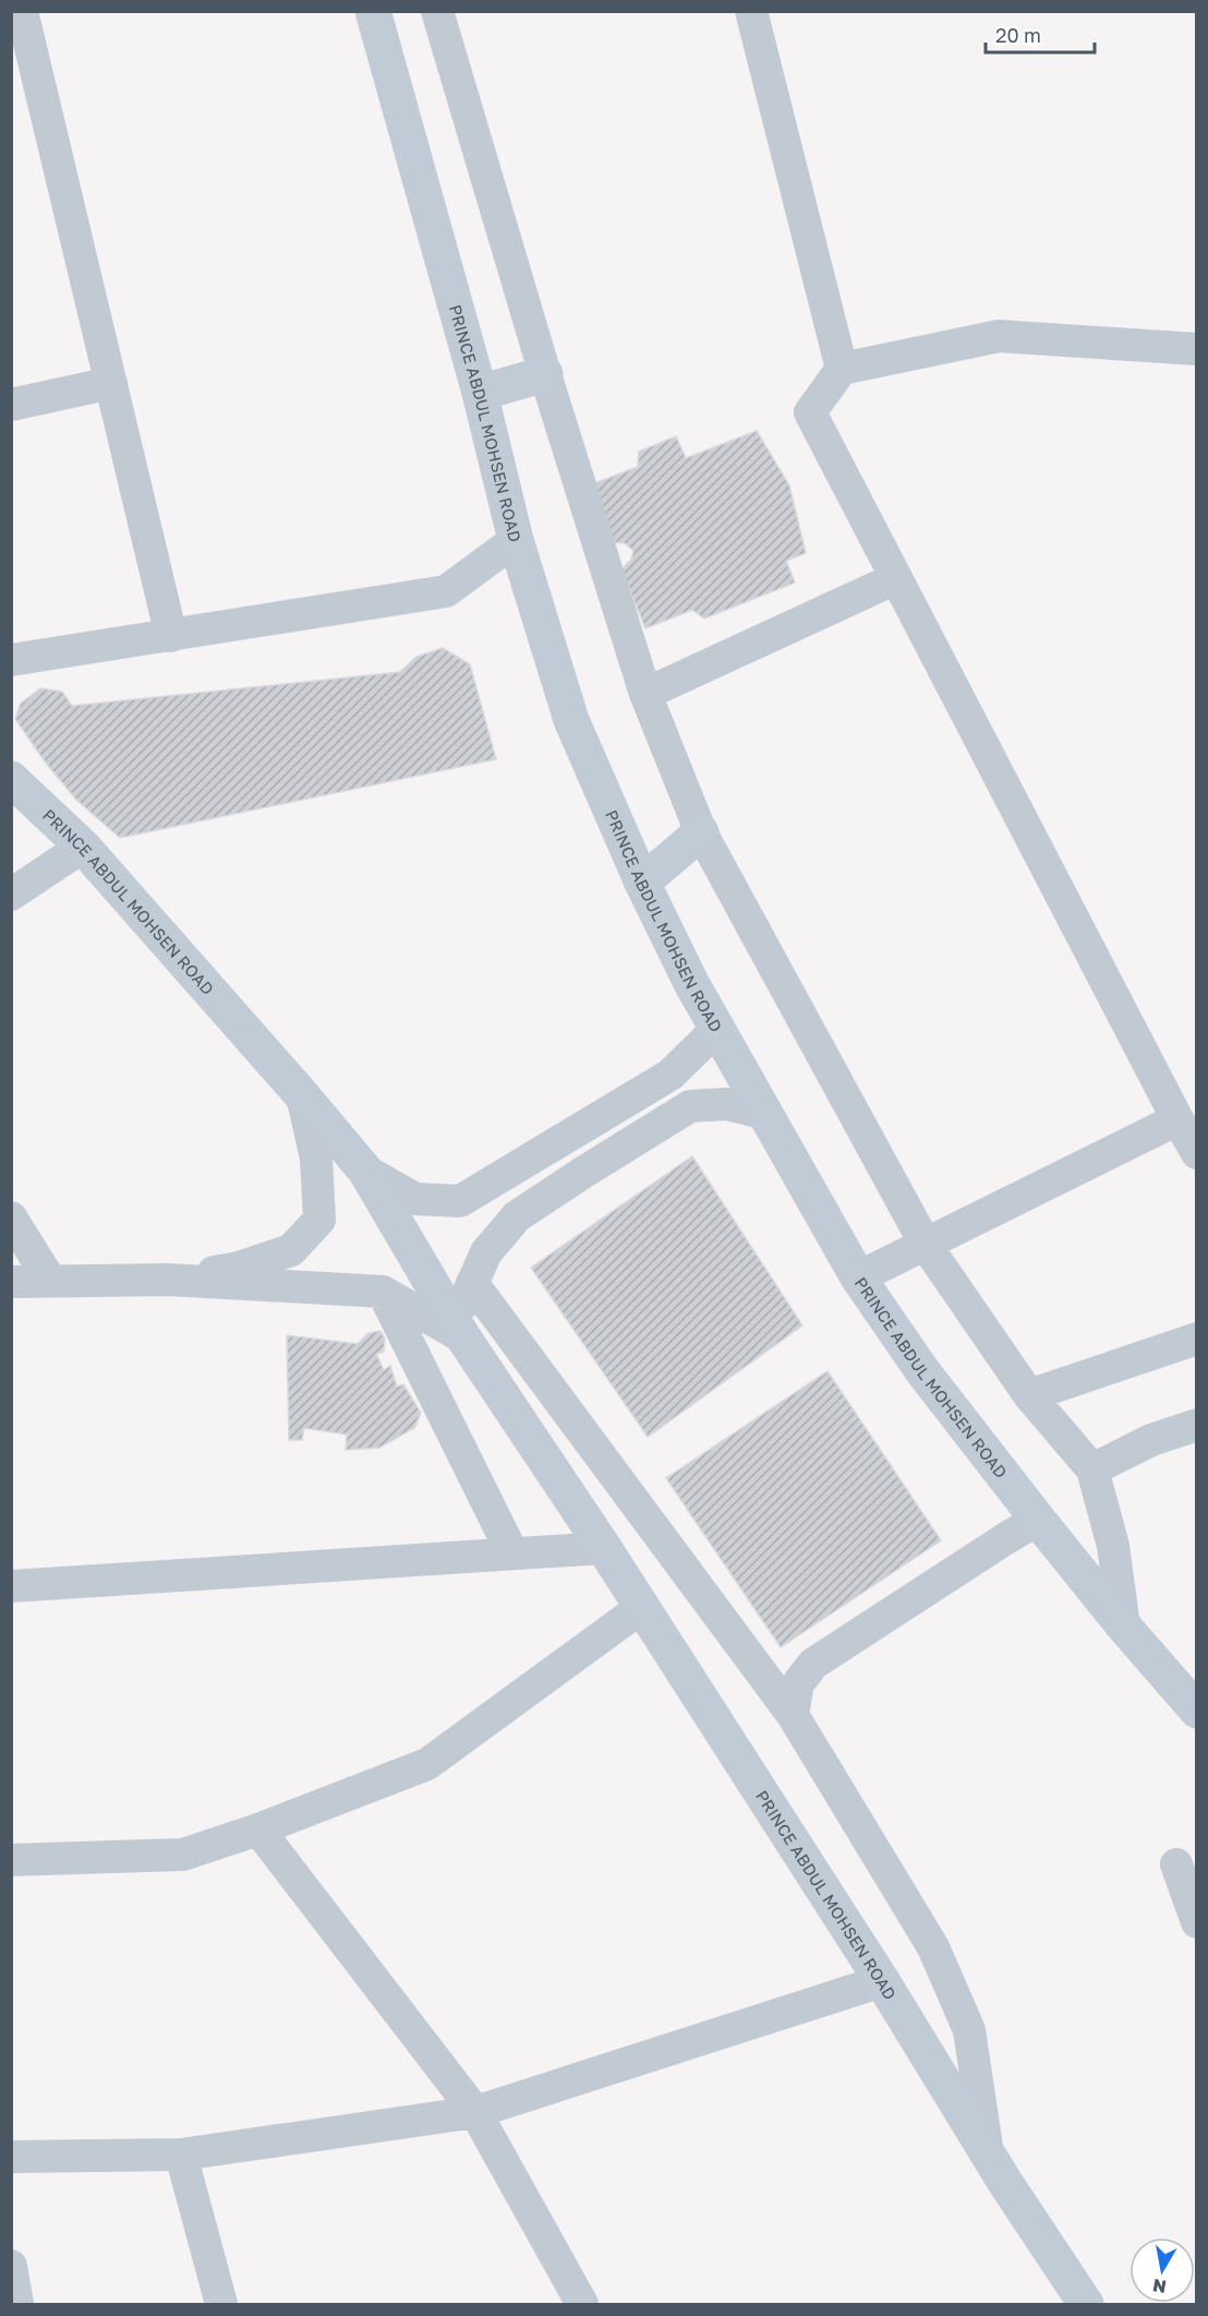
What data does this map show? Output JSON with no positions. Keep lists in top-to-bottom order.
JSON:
{
  "streets": {
    "main road": ["PRINCE ABDUL MOHSEN ROAD"]
  },
  "scale_bar": "20 m",
  "north": "bottom"
}
